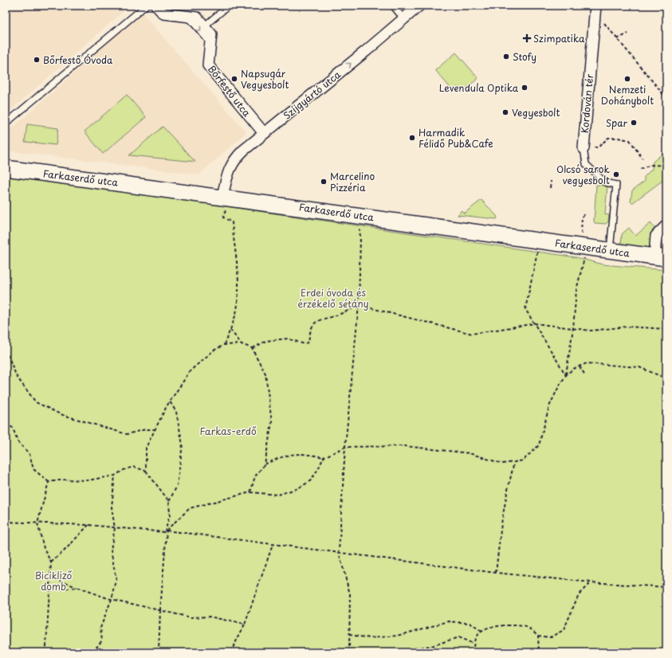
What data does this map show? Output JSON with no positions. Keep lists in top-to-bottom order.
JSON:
{
  "streets": {
    "street": [
      "Bőrfestő utca",
      "Szíjgyártó utca",
      "Kordován tér",
      "Farkaserdő utca"
    ]
  },
  "crossings": [
    ["Bőrfestő utca", "Szíjgyártó utca"],
    ["Szíjgyártó utca", "Farkaserdő utca"],
    ["Kordován tér", "Farkaserdő utca"]
  ],
  "one_way": ["Szíjgyártó utca"],
  "parks": ["Erdei óvoda és érzékelő sétány", "Farkas-erdő", "Bicikliző domb"],
  "places": {
    "health": ["Szimpatika"],
    "other": [
      "Stofy",
      "Bőrfestő Óvoda",
      "Napsugár Vegyesbolt",
      "Nemzeti Dohánybolt",
      "Levendula Optika",
      "Vegyesbolt",
      "Spar",
      "Harmadik Félidő Pub&Cafe",
      "Olcsó sarok vegyesbolt",
      "Marcelino Pizzéria"
    ]
  }
}
